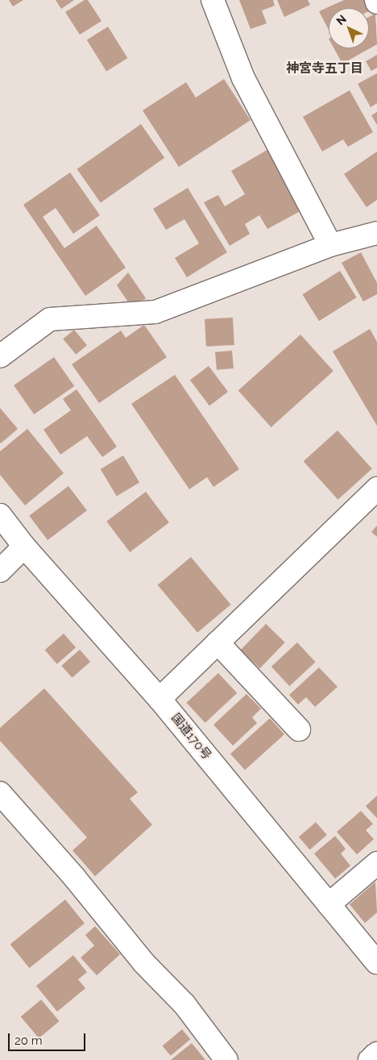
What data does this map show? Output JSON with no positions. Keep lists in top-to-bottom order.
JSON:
{
  "streets": {
    "main road": ["国道170号"]
  },
  "districts": ["神宮寺五丁目"],
  "scale_bar": "20 m",
  "north": "top left"
}
